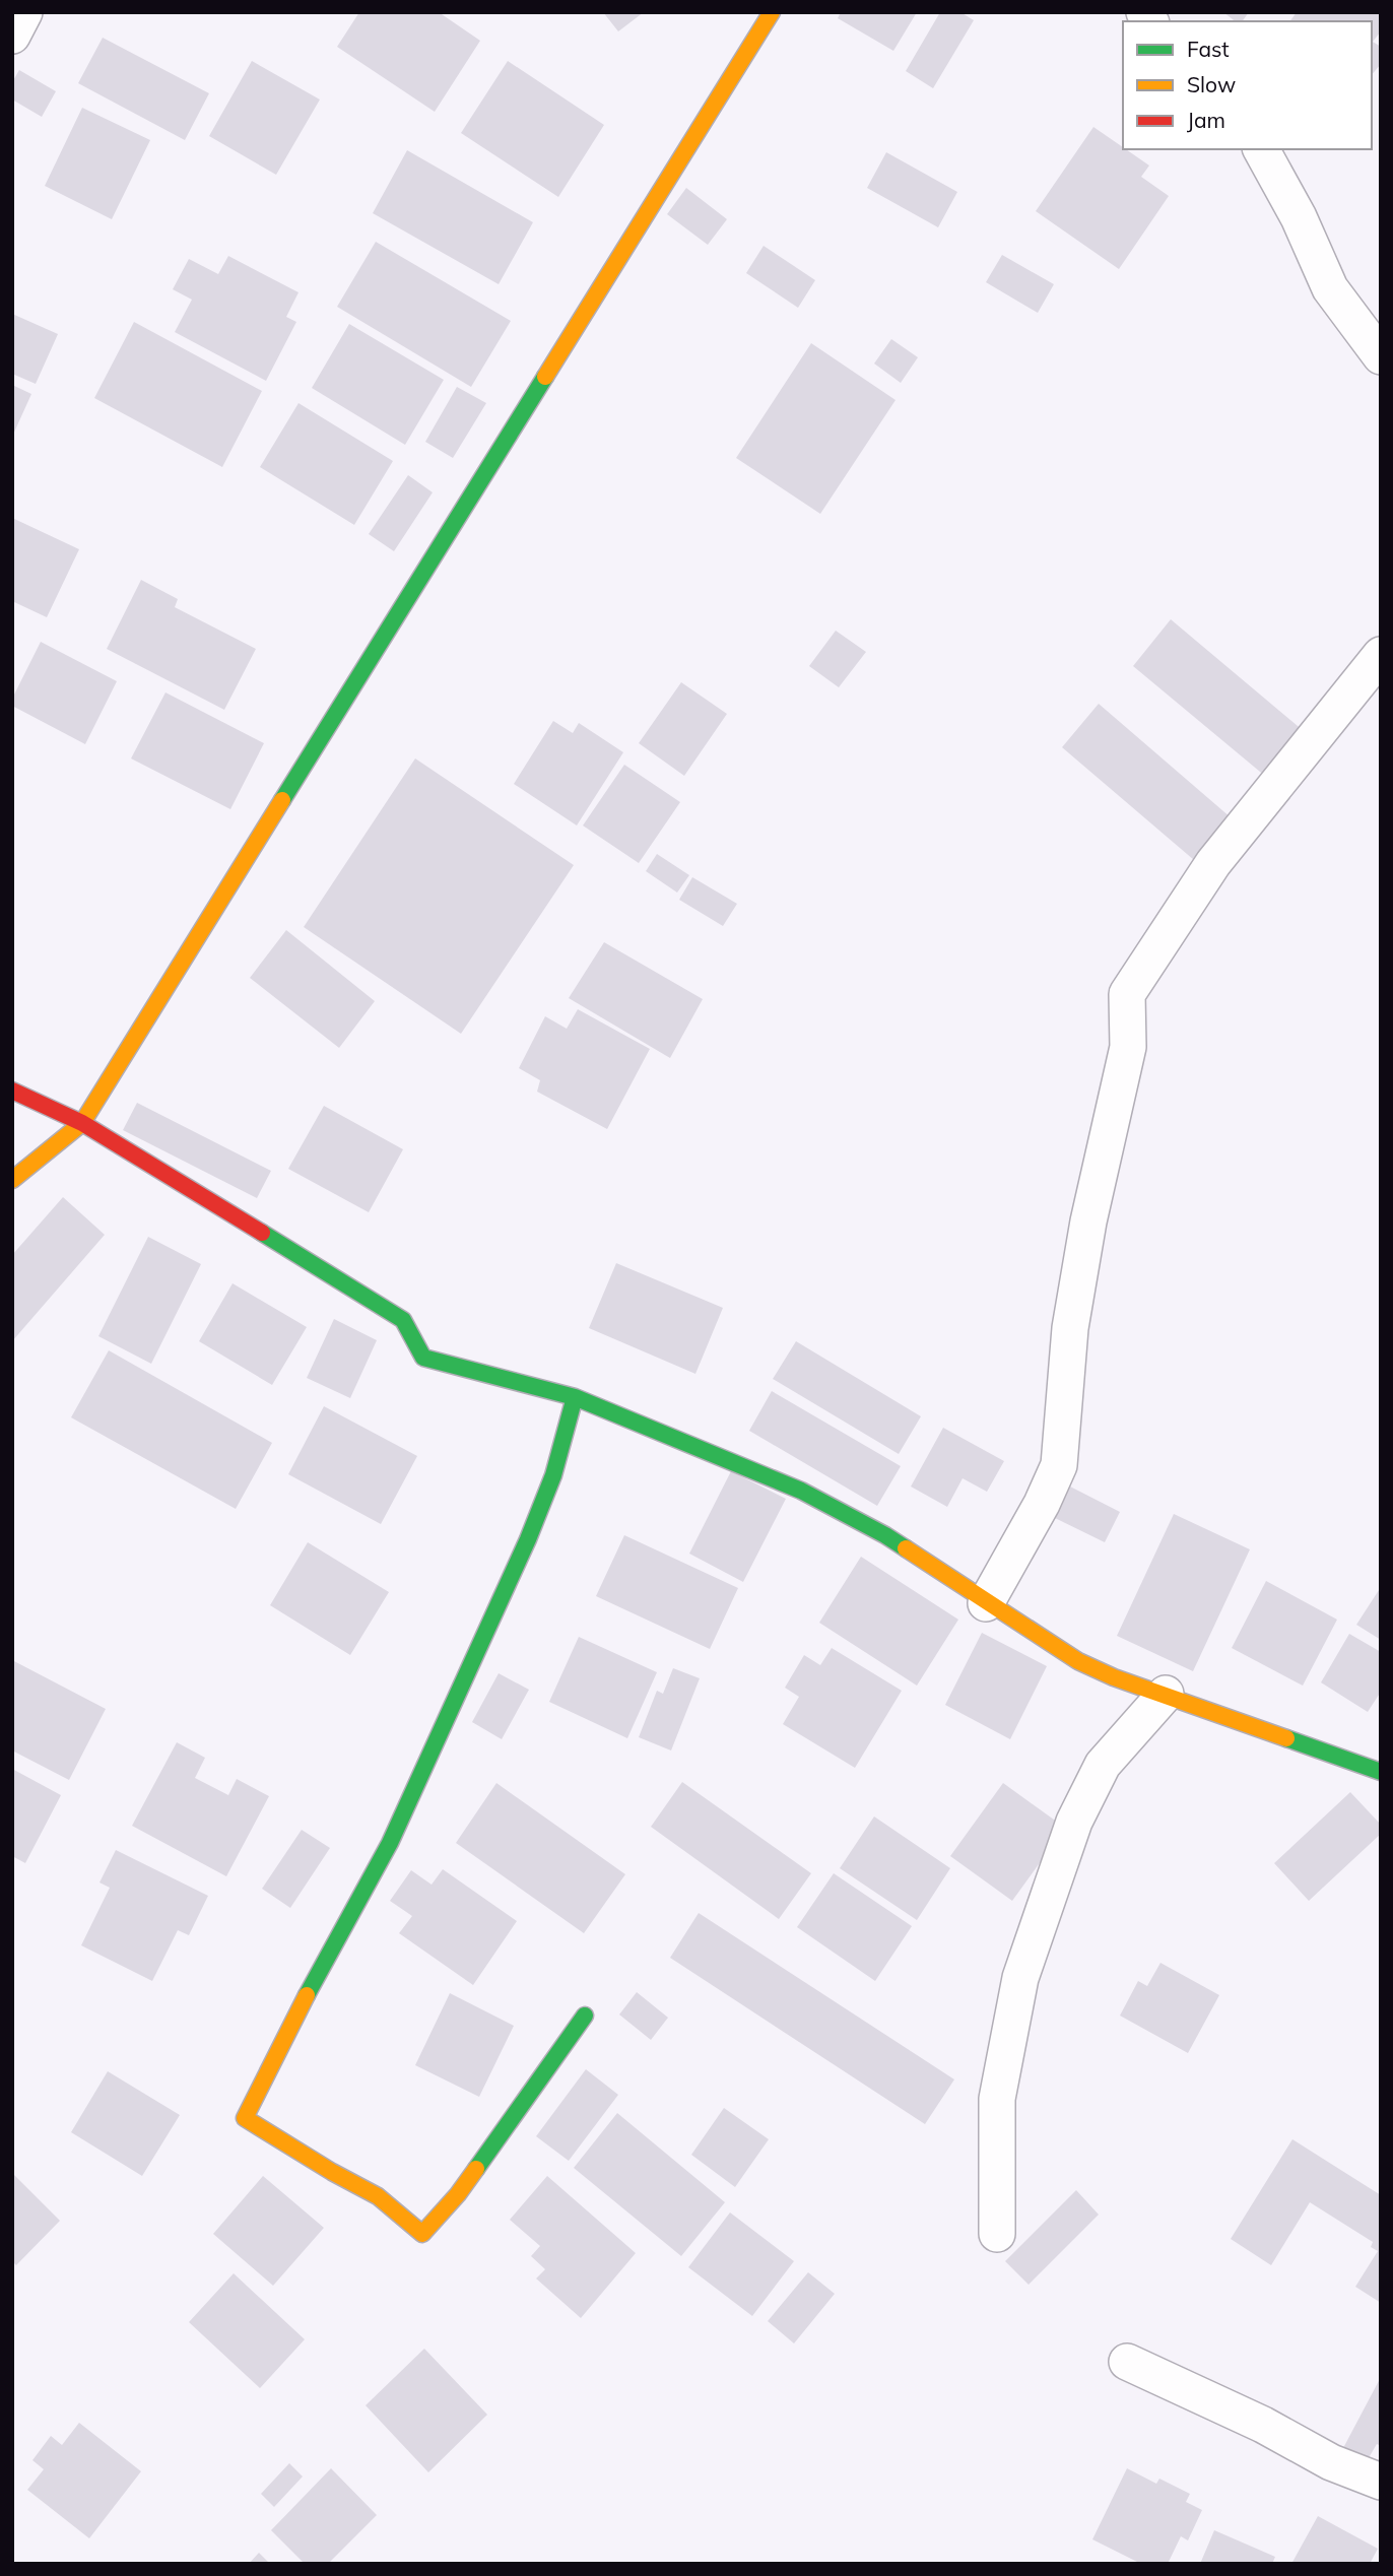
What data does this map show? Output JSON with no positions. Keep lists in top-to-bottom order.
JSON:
{
  "legend": ["Fast", "Slow", "Jam"]
}
